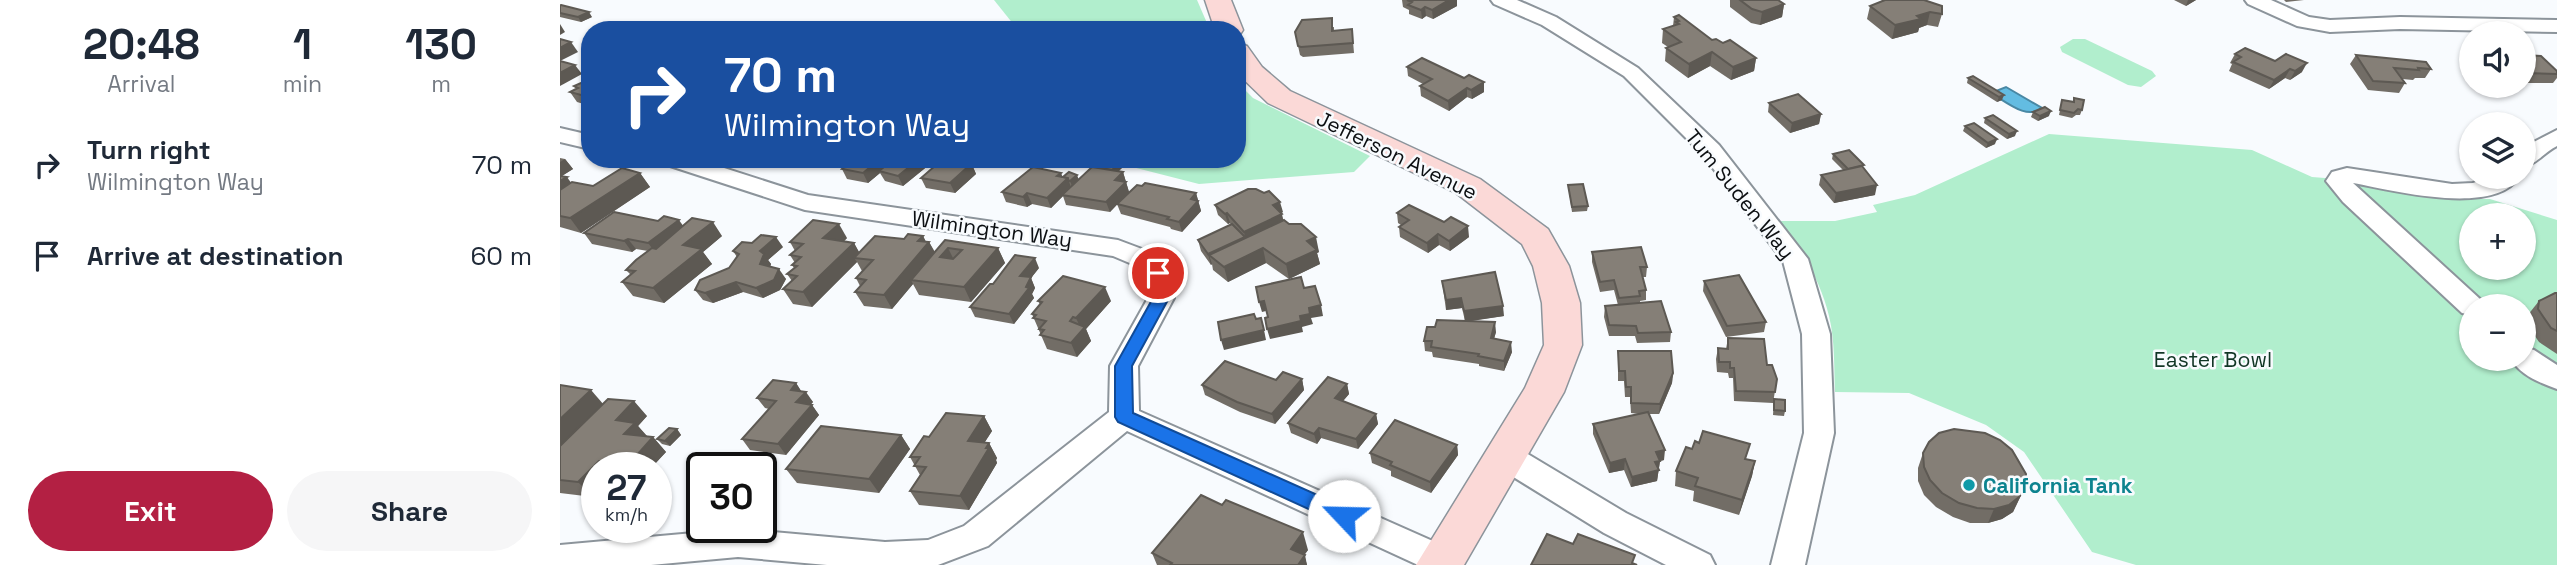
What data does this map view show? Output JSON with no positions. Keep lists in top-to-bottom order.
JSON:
{
  "streets": {
    "street": ["Jefferson Avenue", "Tum Suden Way", "Wilmington Way"]
  },
  "parks": ["Easter Bowl"],
  "places": ["California Tank"],
  "page": {
    "eta": [
      "20:48",
      "Arrival",
      "1",
      "min",
      "130",
      "m"
    ],
    "map_buttons": ["+", "−"],
    "turn": ["70 m", "Wilmington Way"],
    "list": [
      {
        "name": "Turn right",
        "note": "Wilmington Way",
        "value": "70 m"
      },
      {
        "name": "Arrive at destination",
        "value": "60 m"
      }
    ],
    "speed": "27 km/h",
    "limit": "30",
    "buttons": ["Exit", "Share"]
  }
}
